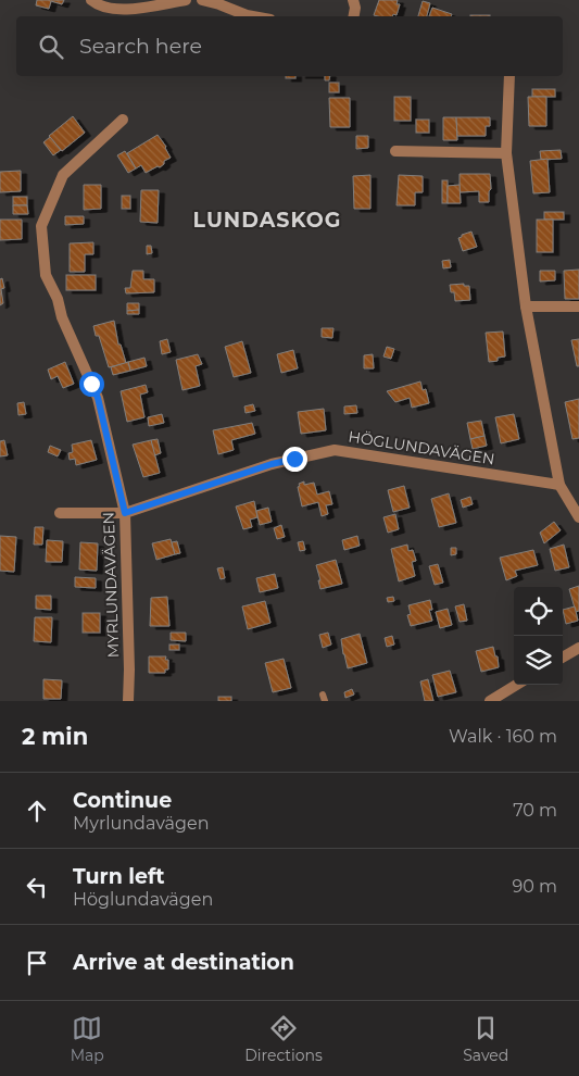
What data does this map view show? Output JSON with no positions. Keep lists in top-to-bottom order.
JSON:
{
  "streets": {
    "street": ["HÖGLUNDAVÄGEN", "MYRLUNDAVÄGEN"]
  },
  "crossings": [
    ["HÖGLUNDAVÄGEN", "MYRLUNDAVÄGEN"]
  ],
  "districts": ["LUNDASKOG"],
  "page": {
    "search": "Search here",
    "heading": ["2 min", "Walk · 160 m"],
    "list": [
      ["Continue", "Myrlundavägen", "70 m"],
      ["Turn left", "Höglundavägen", "90 m"],
      "Arrive at destination"
    ],
    "nav": ["Map", "Directions", "Saved"]
  }
}
